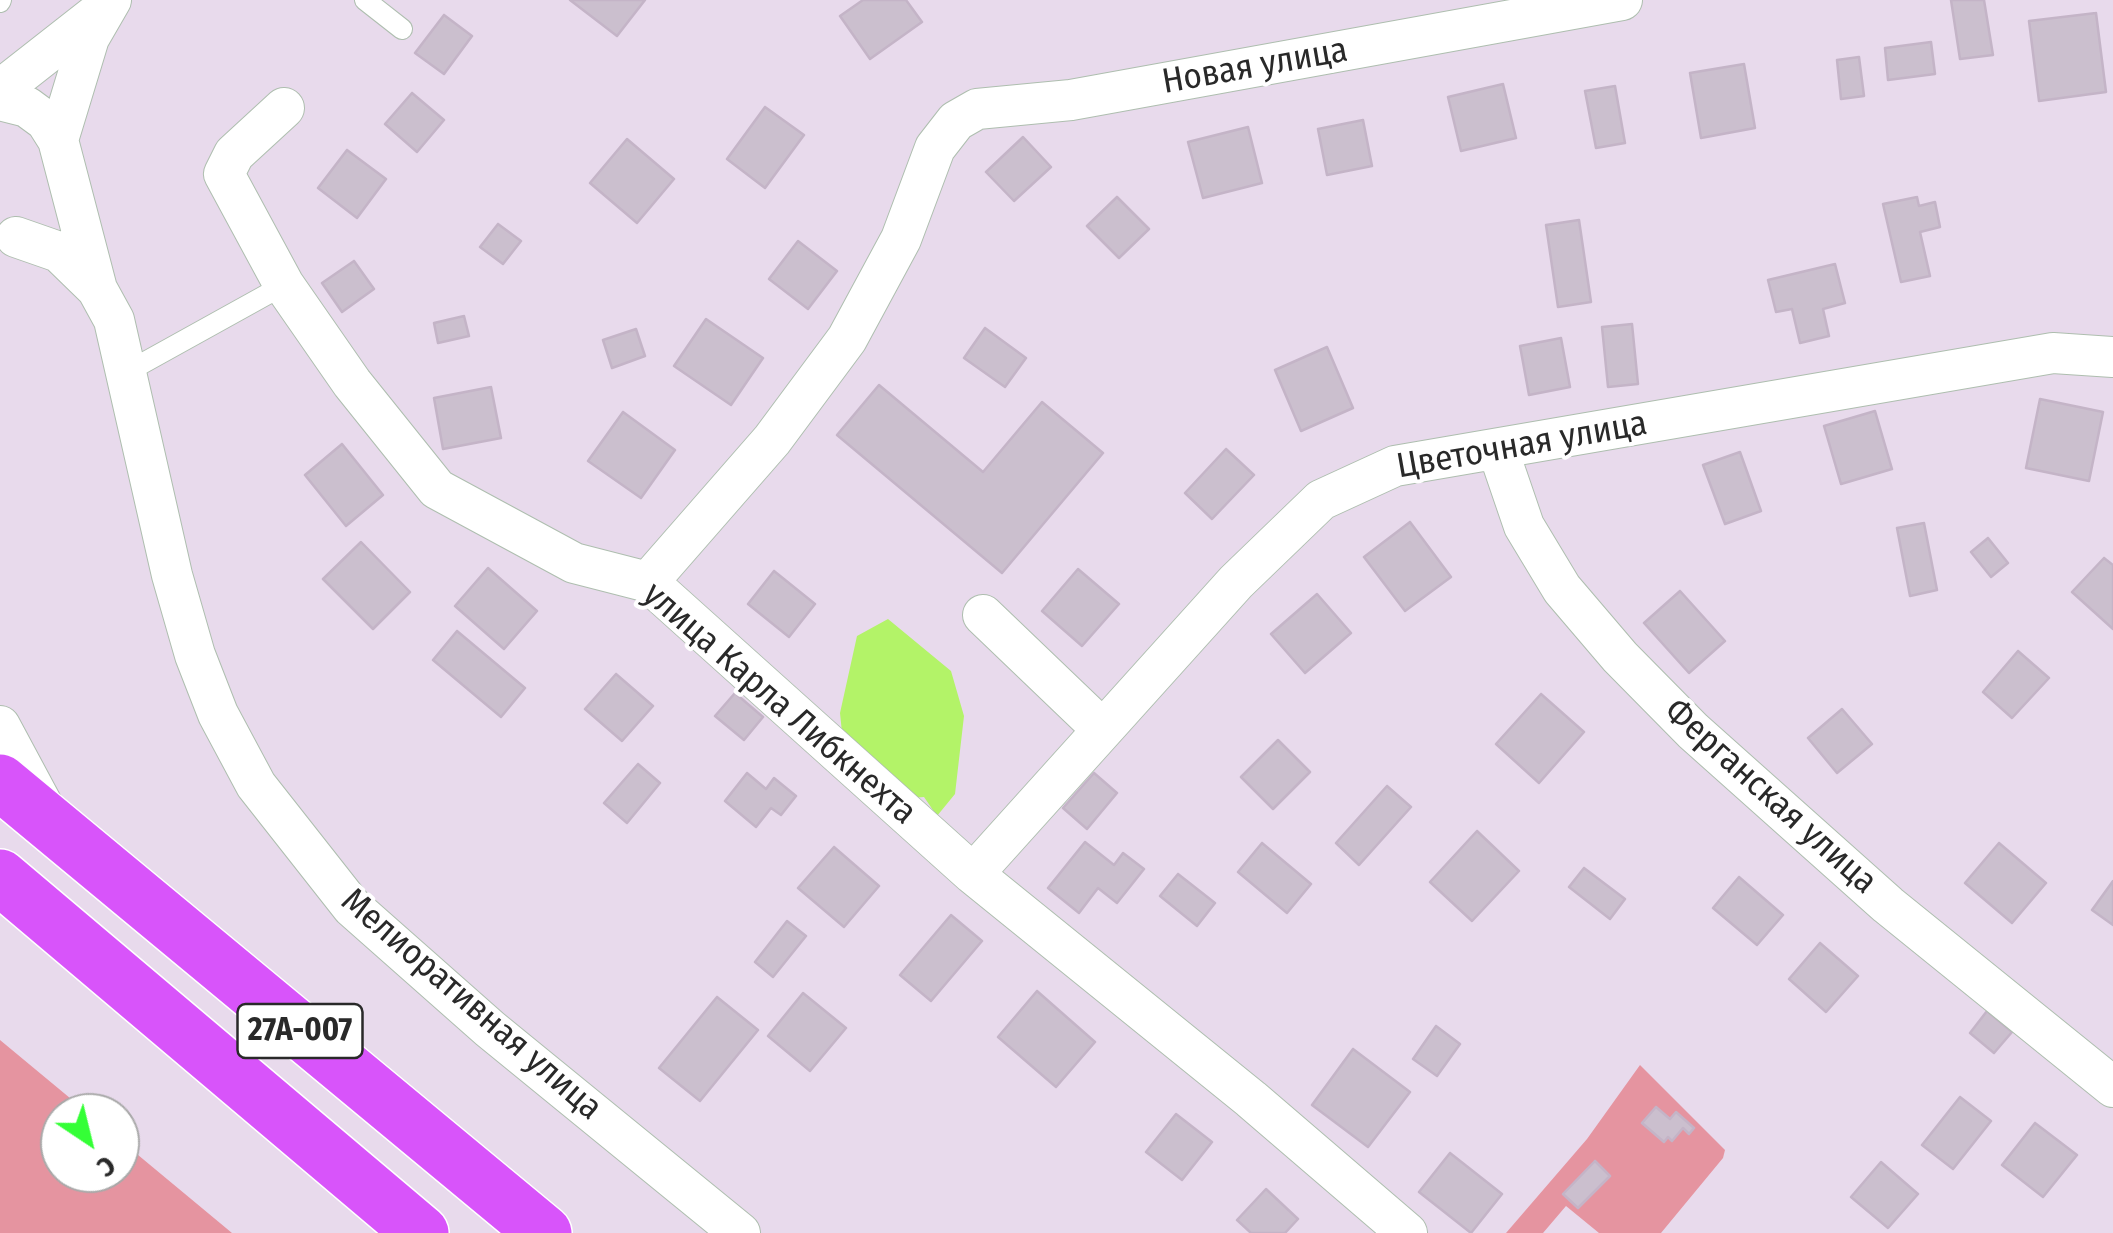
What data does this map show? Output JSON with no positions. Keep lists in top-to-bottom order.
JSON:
{
  "streets": {
    "highway": ["27А-007"],
    "street": [
      "Новая улица",
      "Цветочная улица",
      "улица Карла Либкнехта",
      "Ферганская улица",
      "Мелиоративная улица"
    ]
  },
  "crossings": [
    ["Новая улица", "улица Карла Либкнехта"],
    ["Цветочная улица", "улица Карла Либкнехта"],
    ["Цветочная улица", "Ферганская улица"]
  ],
  "north": "bottom right"
}
